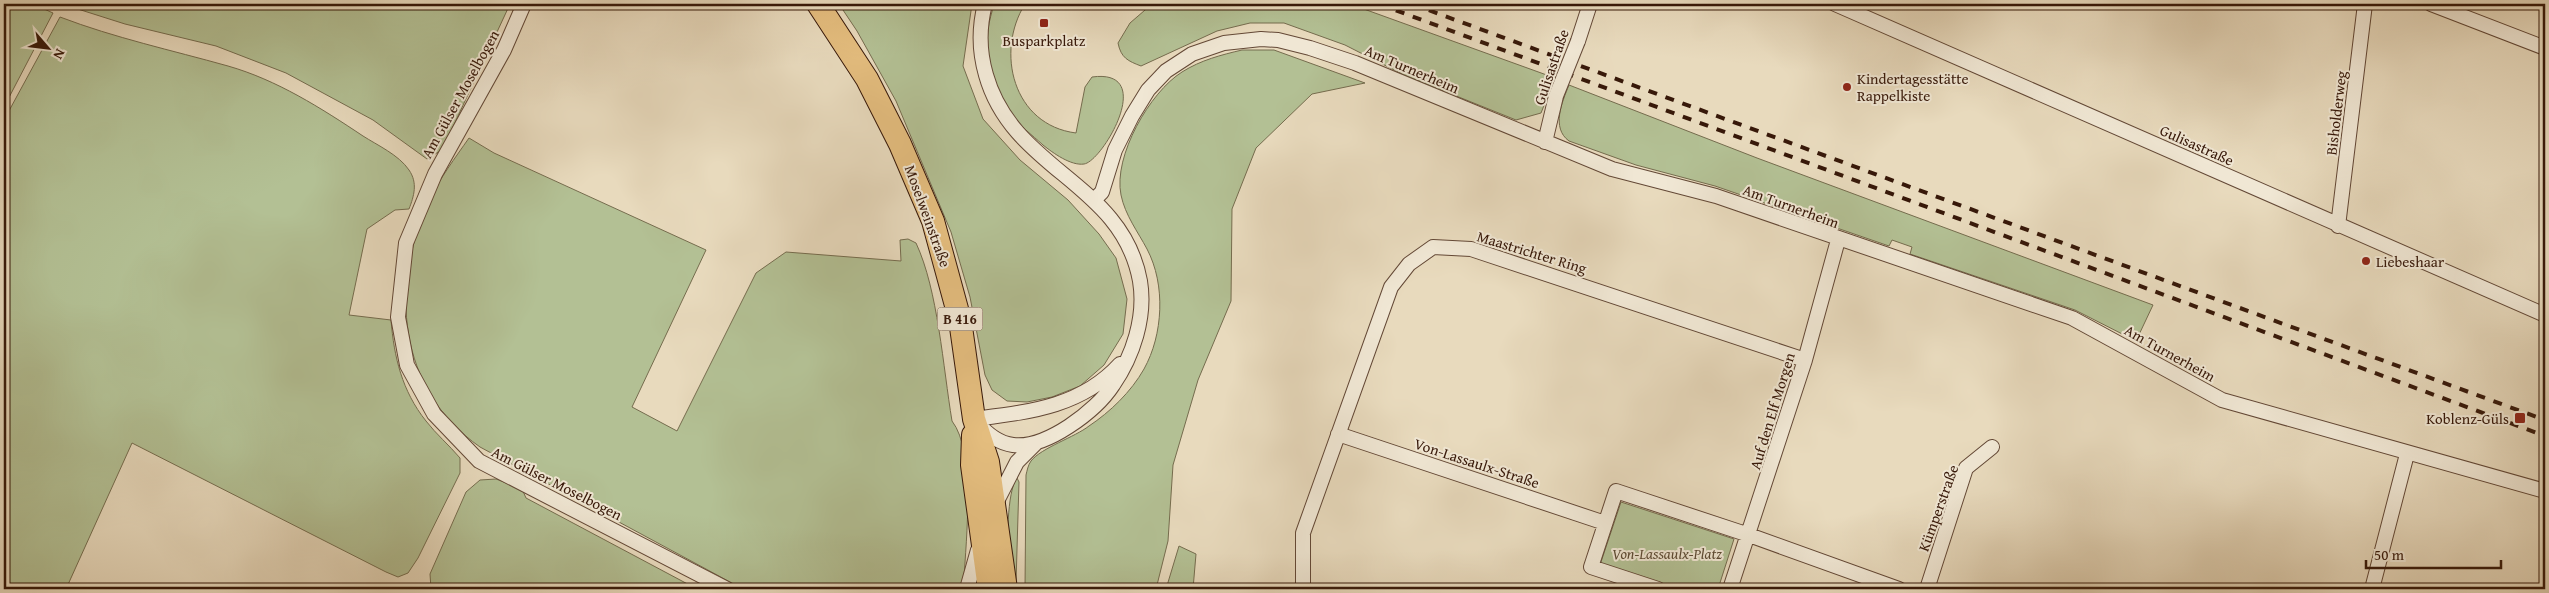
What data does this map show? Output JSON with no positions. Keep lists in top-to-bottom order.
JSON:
{
  "streets": {
    "main road": ["Moselweinstraße", "B 416"],
    "street": [
      "Gulisastraße",
      "Am Turnerheim",
      "Am Gülser Moselbogen",
      "Bisholderweg",
      "Maastrichter Ring",
      "Auf den Elf Morgen",
      "Von-Lassaulx-Straße",
      "Kümperstraße"
    ]
  },
  "crossings": [
    ["Gulisastraße", "Am Turnerheim"],
    ["Gulisastraße", "Bisholderweg"],
    ["Am Turnerheim", "Auf den Elf Morgen"],
    ["Maastrichter Ring", "Auf den Elf Morgen"],
    ["Maastrichter Ring", "Von-Lassaulx-Straße"]
  ],
  "parks": ["Von-Lassaulx-Platz"],
  "places": {
    "transit": ["Busparkplatz", "Koblenz-Güls"],
    "other": ["Kindertagesstätte Rappelkiste", "Liebeshaar"]
  },
  "scale_bar": "50 m",
  "north": "bottom right"
}
